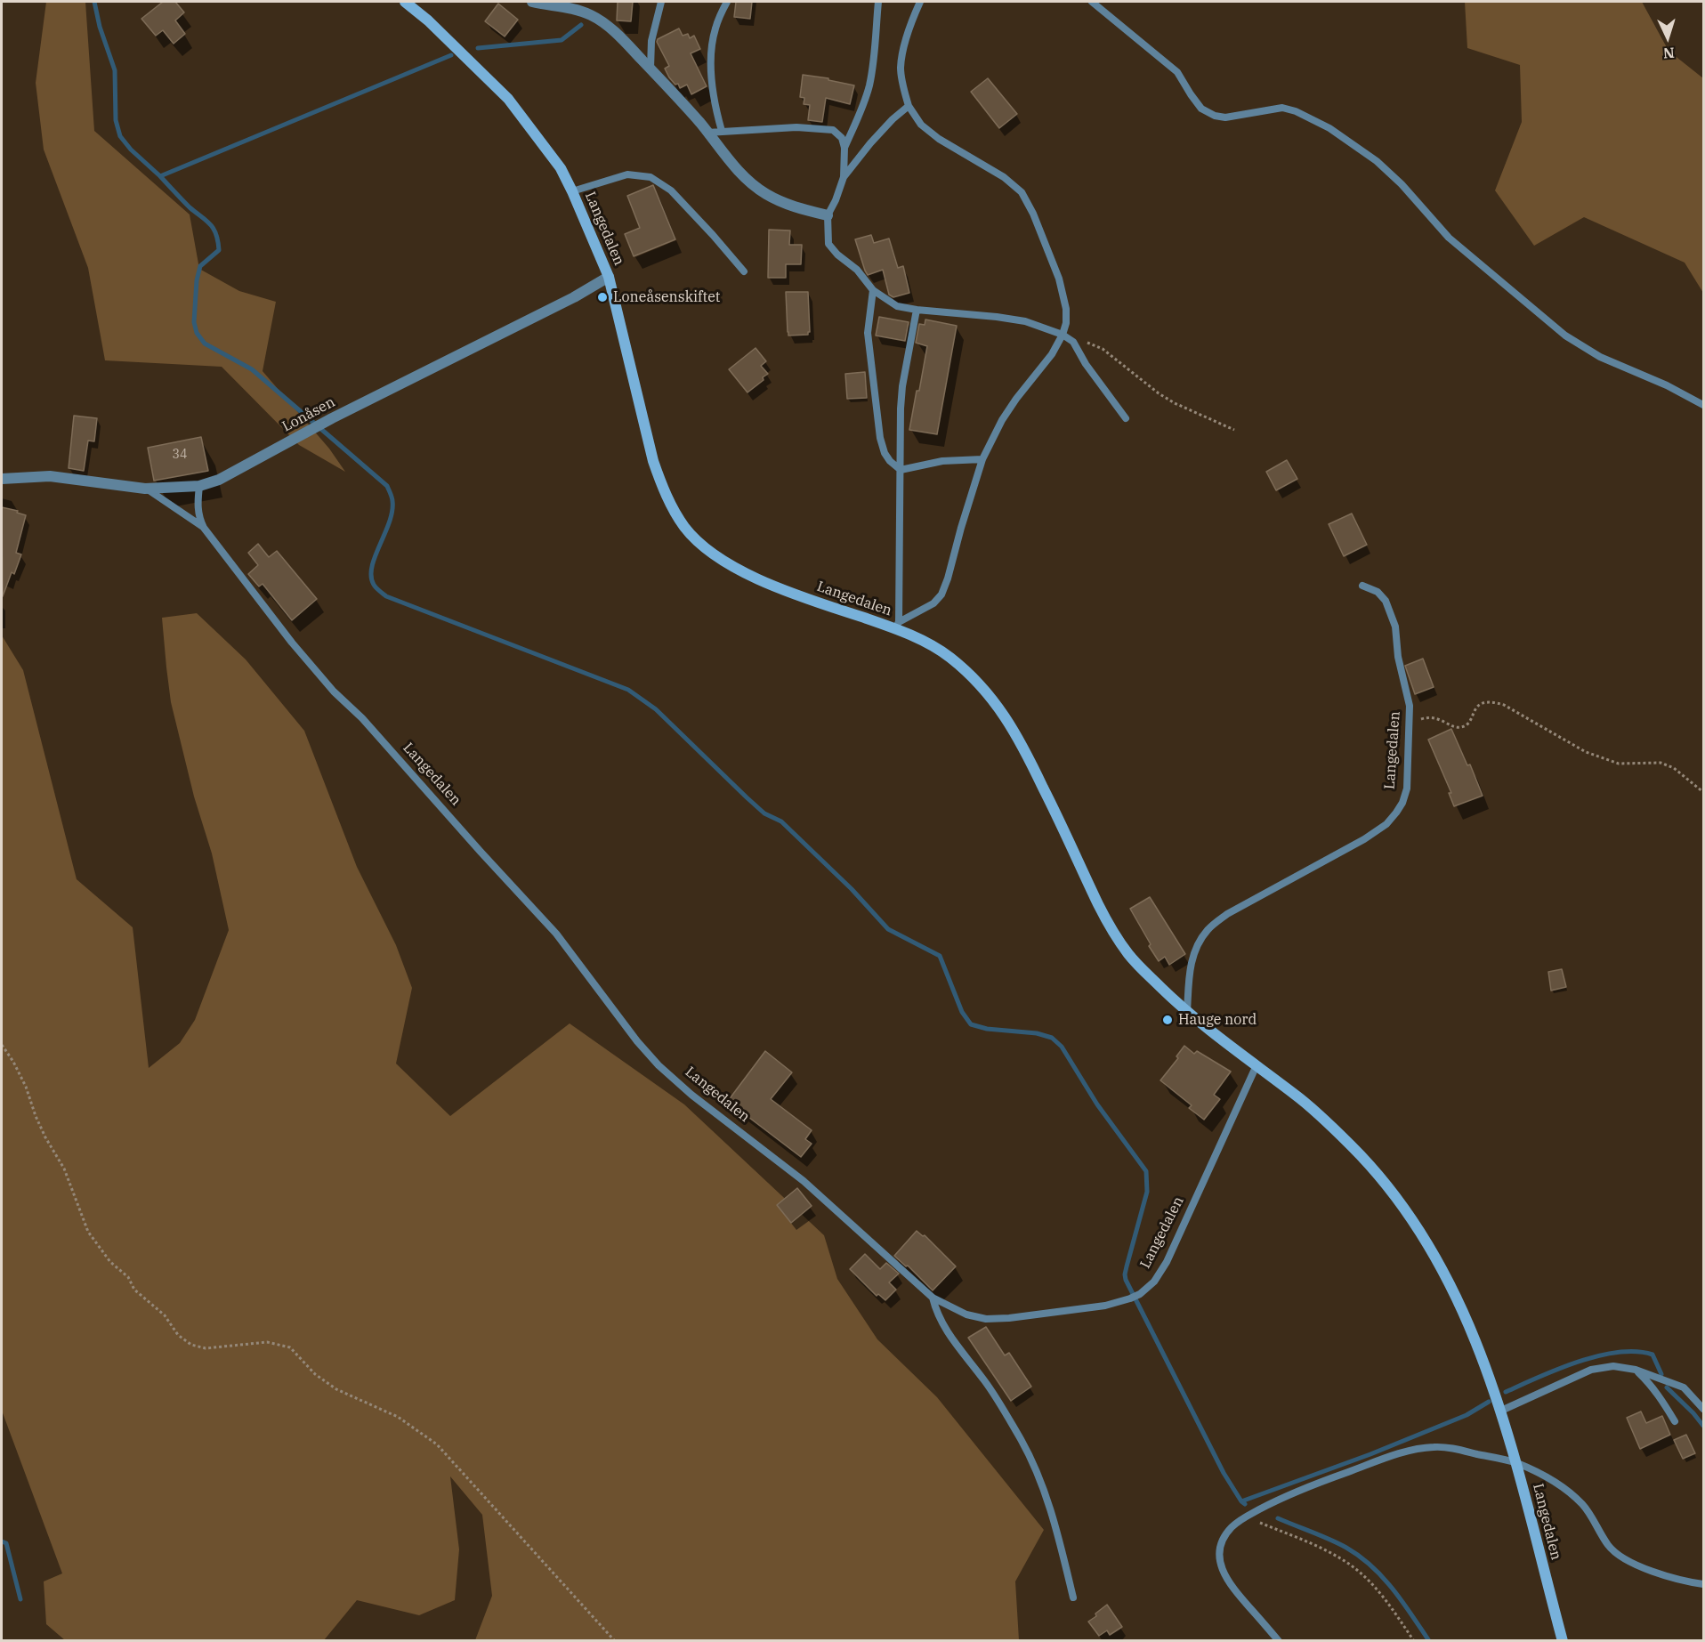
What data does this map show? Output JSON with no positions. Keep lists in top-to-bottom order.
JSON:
{
  "streets": {
    "main road": ["Langedalen"],
    "street": ["Lonåsen"]
  },
  "crossings": [
    ["Langedalen", "Lonåsen"]
  ],
  "places": ["Loneåsenskiftet", "Hauge nord"],
  "house_numbers": ["34"],
  "north": "bottom"
}
